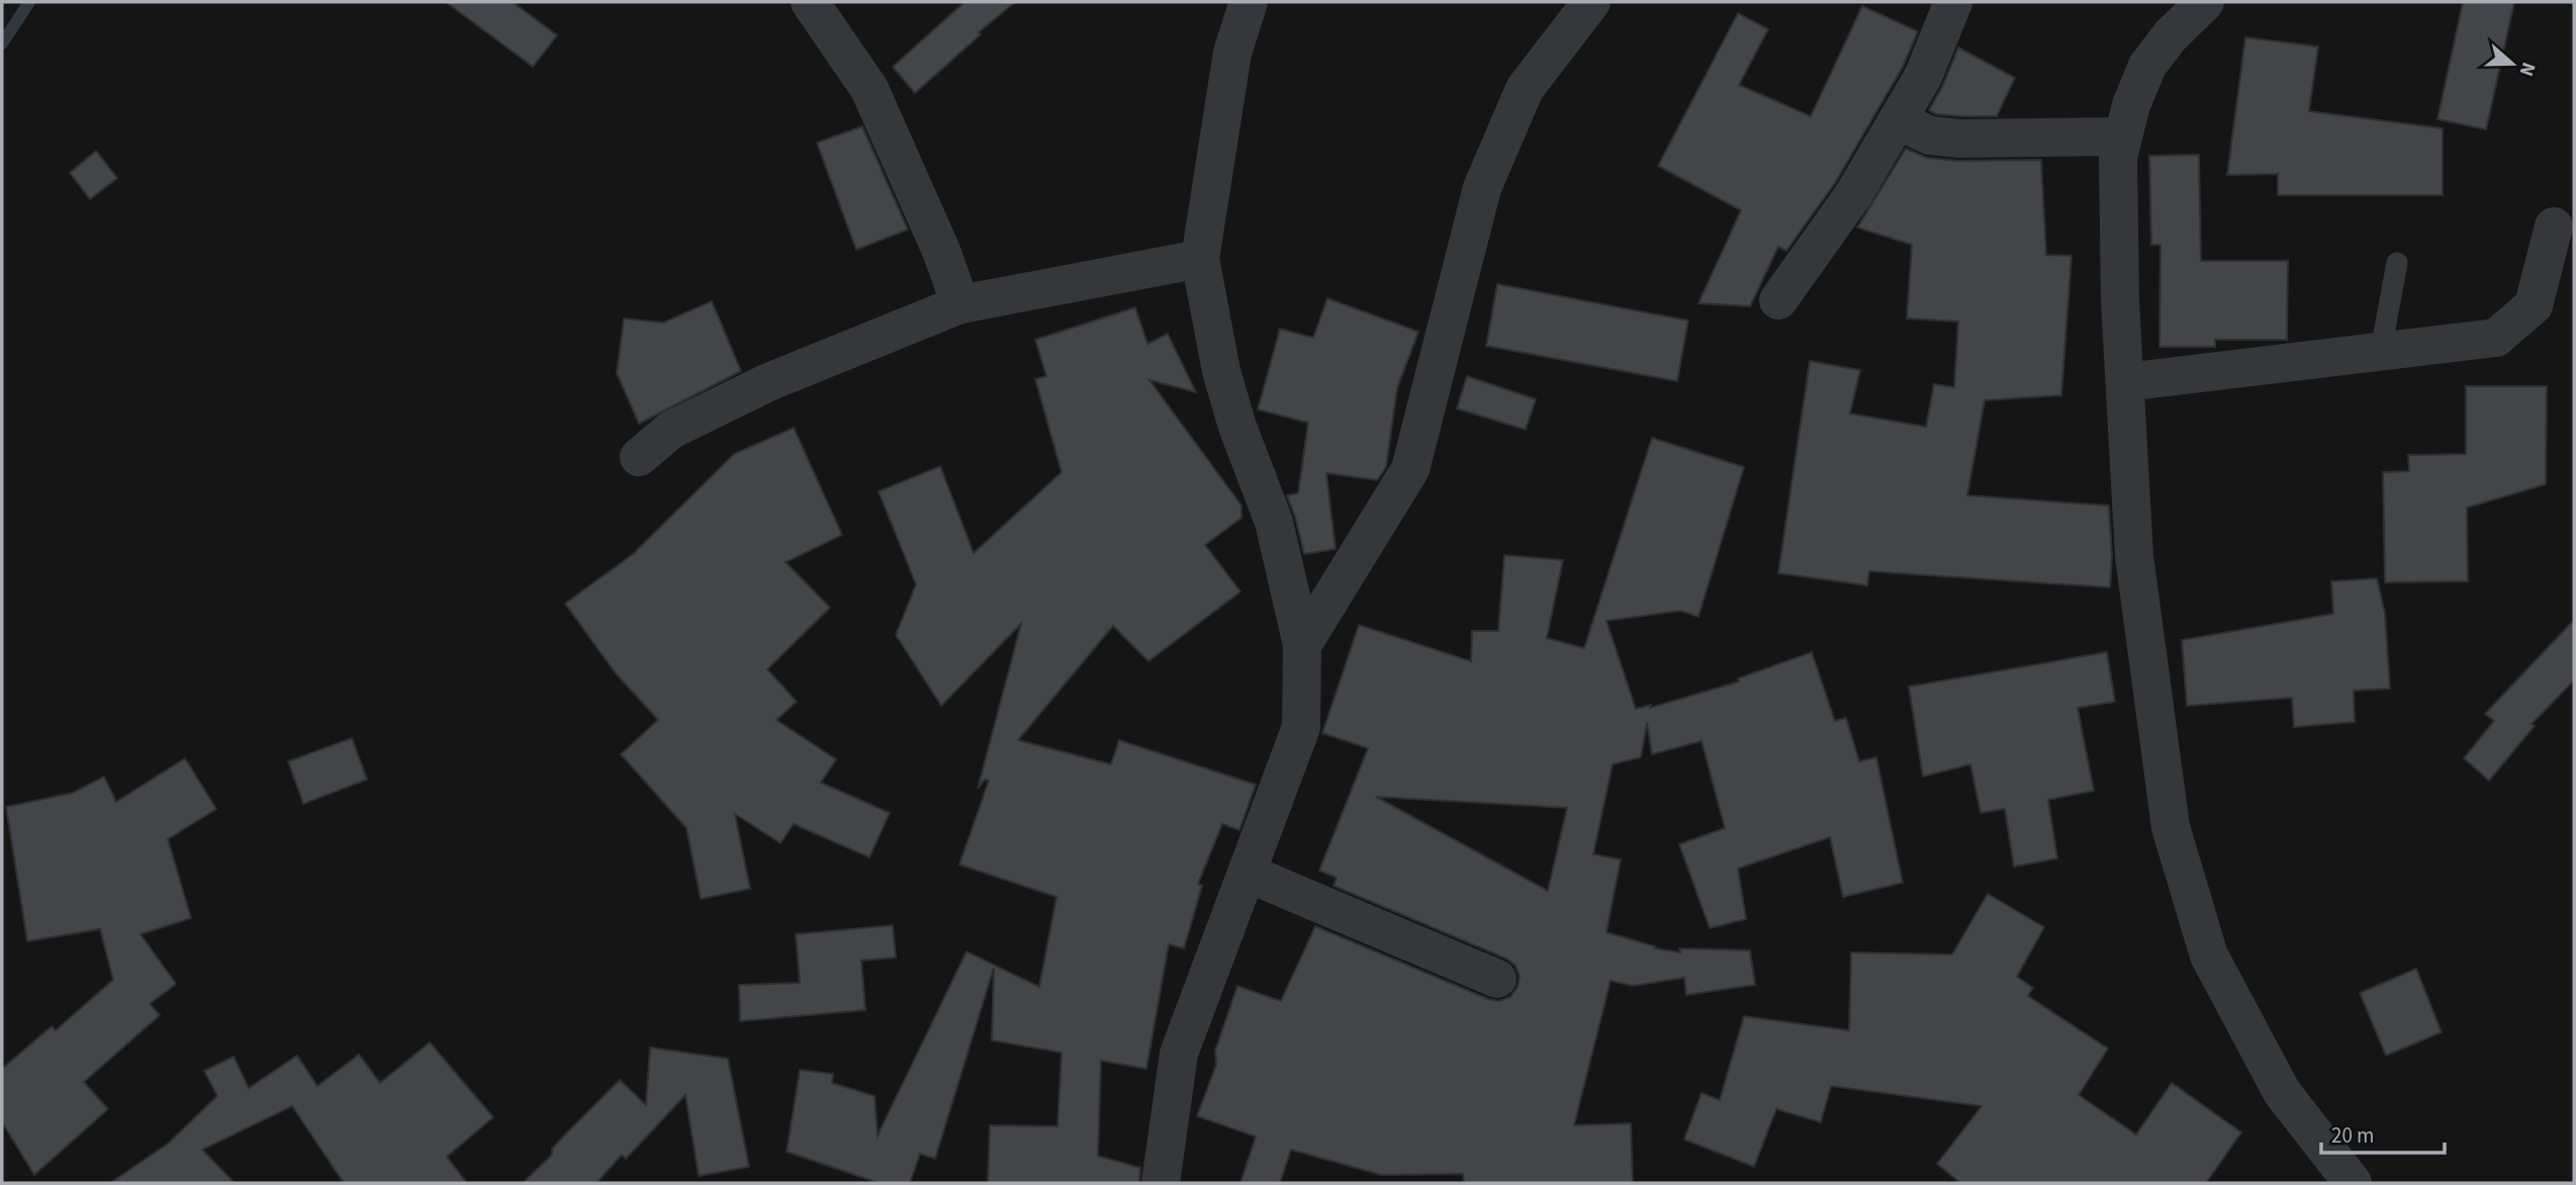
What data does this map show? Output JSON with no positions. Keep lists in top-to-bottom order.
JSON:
{
  "scale_bar": "20 m",
  "north": "right"
}
